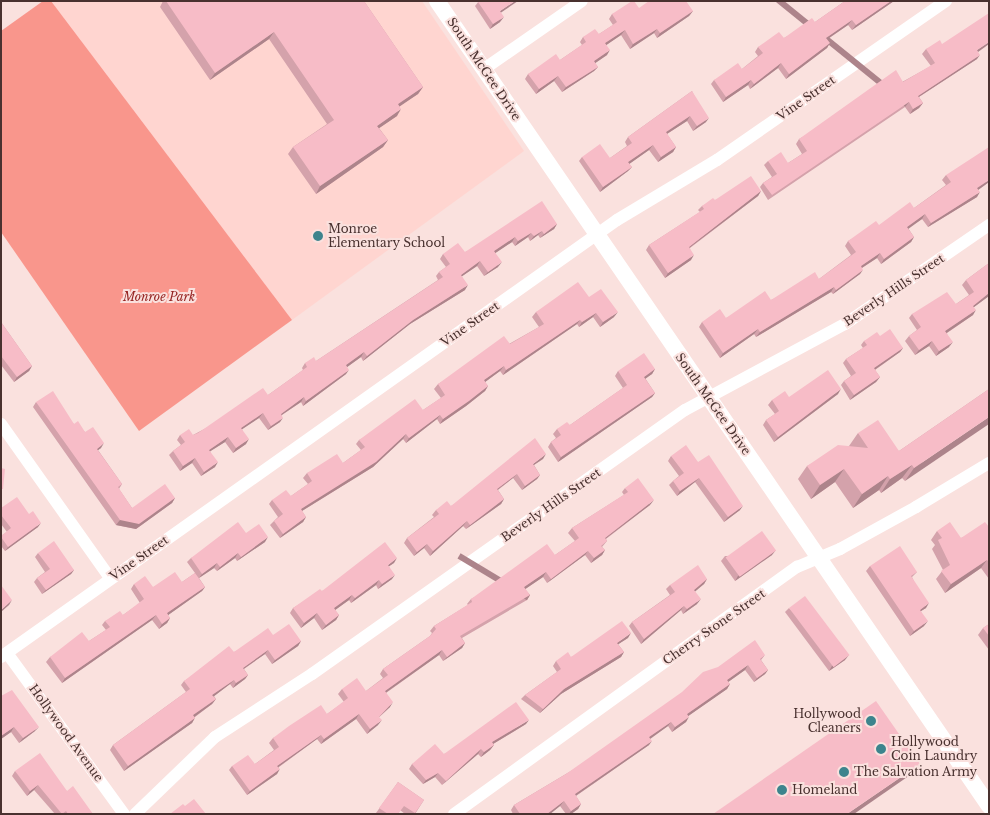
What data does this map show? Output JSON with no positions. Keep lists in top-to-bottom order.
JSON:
{
  "streets": {
    "street": [
      "South McGee Drive",
      "Vine Street",
      "Beverly Hills Street",
      "Cherry Stone Street",
      "Hollywood Avenue"
    ]
  },
  "crossings": [
    ["South McGee Drive", "Vine Street"],
    ["South McGee Drive", "Beverly Hills Street"],
    ["South McGee Drive", "Cherry Stone Street"],
    ["Vine Street", "Hollywood Avenue"]
  ],
  "parks": ["Monroe Park"],
  "places": [
    "Monroe Elementary School",
    "Hollywood Cleaners",
    "Hollywood Coin Laundry",
    "The Salvation Army",
    "Homeland"
  ]
}
